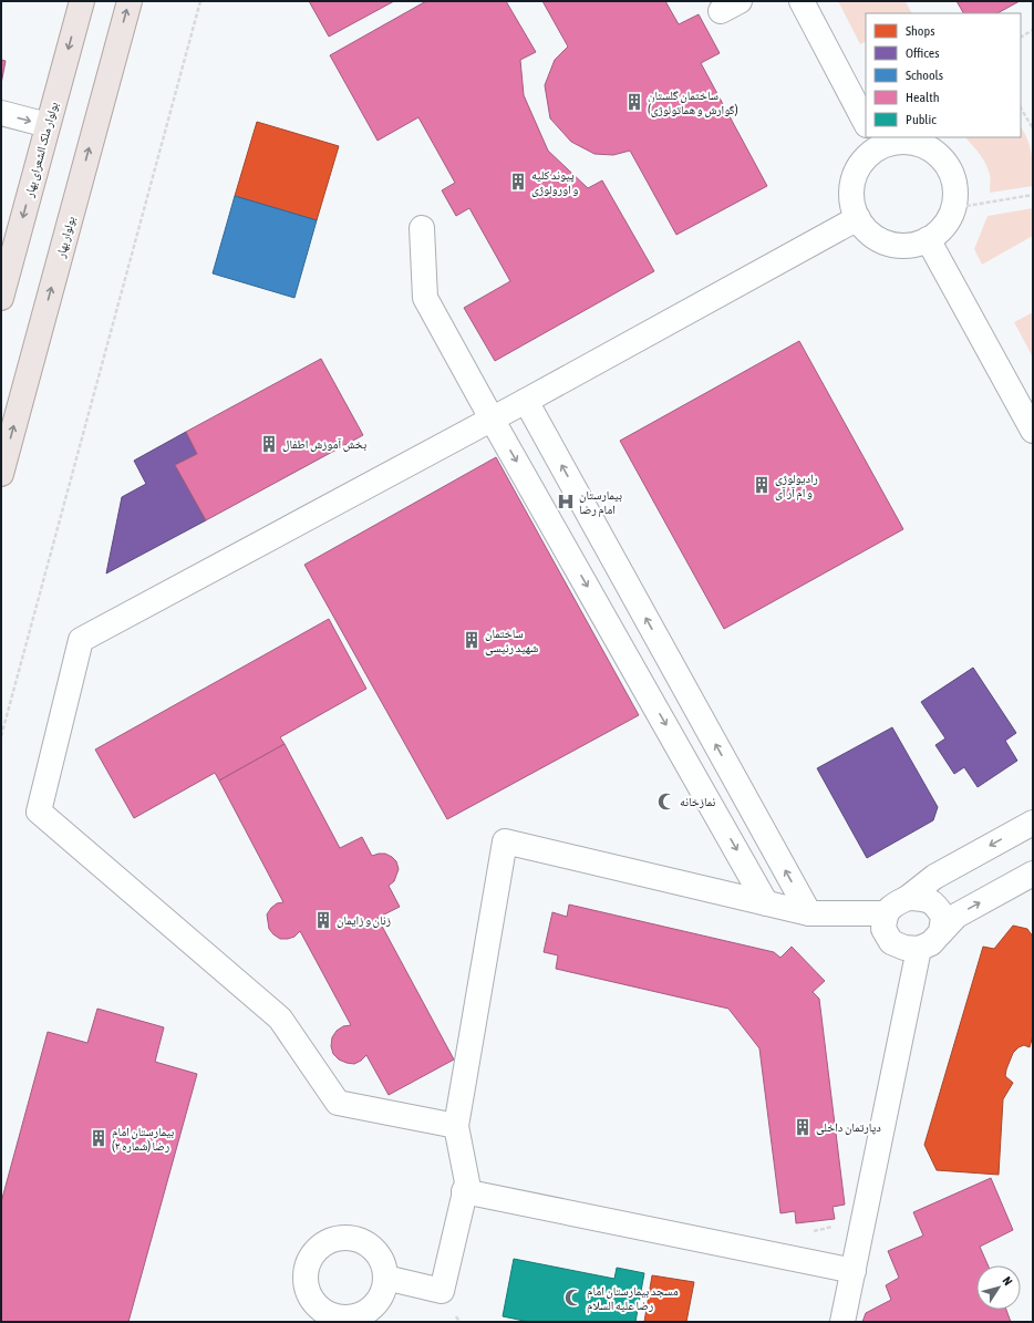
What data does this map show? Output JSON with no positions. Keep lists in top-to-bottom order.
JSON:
{
  "streets": {
    "main road": ["بولوار ملک الشعرای بهار", "بولوار بهار"]
  },
  "one_way": ["بولوار ملک الشعرای بهار", "بولوار بهار"],
  "places": {
    "building": [
      "ساختمان گلستان (گوارش و هماتولوژی)",
      "پیوند کلیه و اورولوژی",
      "بخش آموزش اطفال",
      "رادیولوژی و ام آر آی",
      "ساختمان شهید رئیسی",
      "زنان و زایمان",
      "دپارتمان داخلی",
      "بیمارستان امام رضا (شماره ۲)"
    ],
    "hospital": ["بیمارستان امام رضا"],
    "mosque": ["نمازخانه", "مسجد بیمارستان امام رضا علیه السلام"]
  },
  "legend": [
    "Shops",
    "Offices",
    "Schools",
    "Health",
    "Public"
  ],
  "north": "top right"
}
